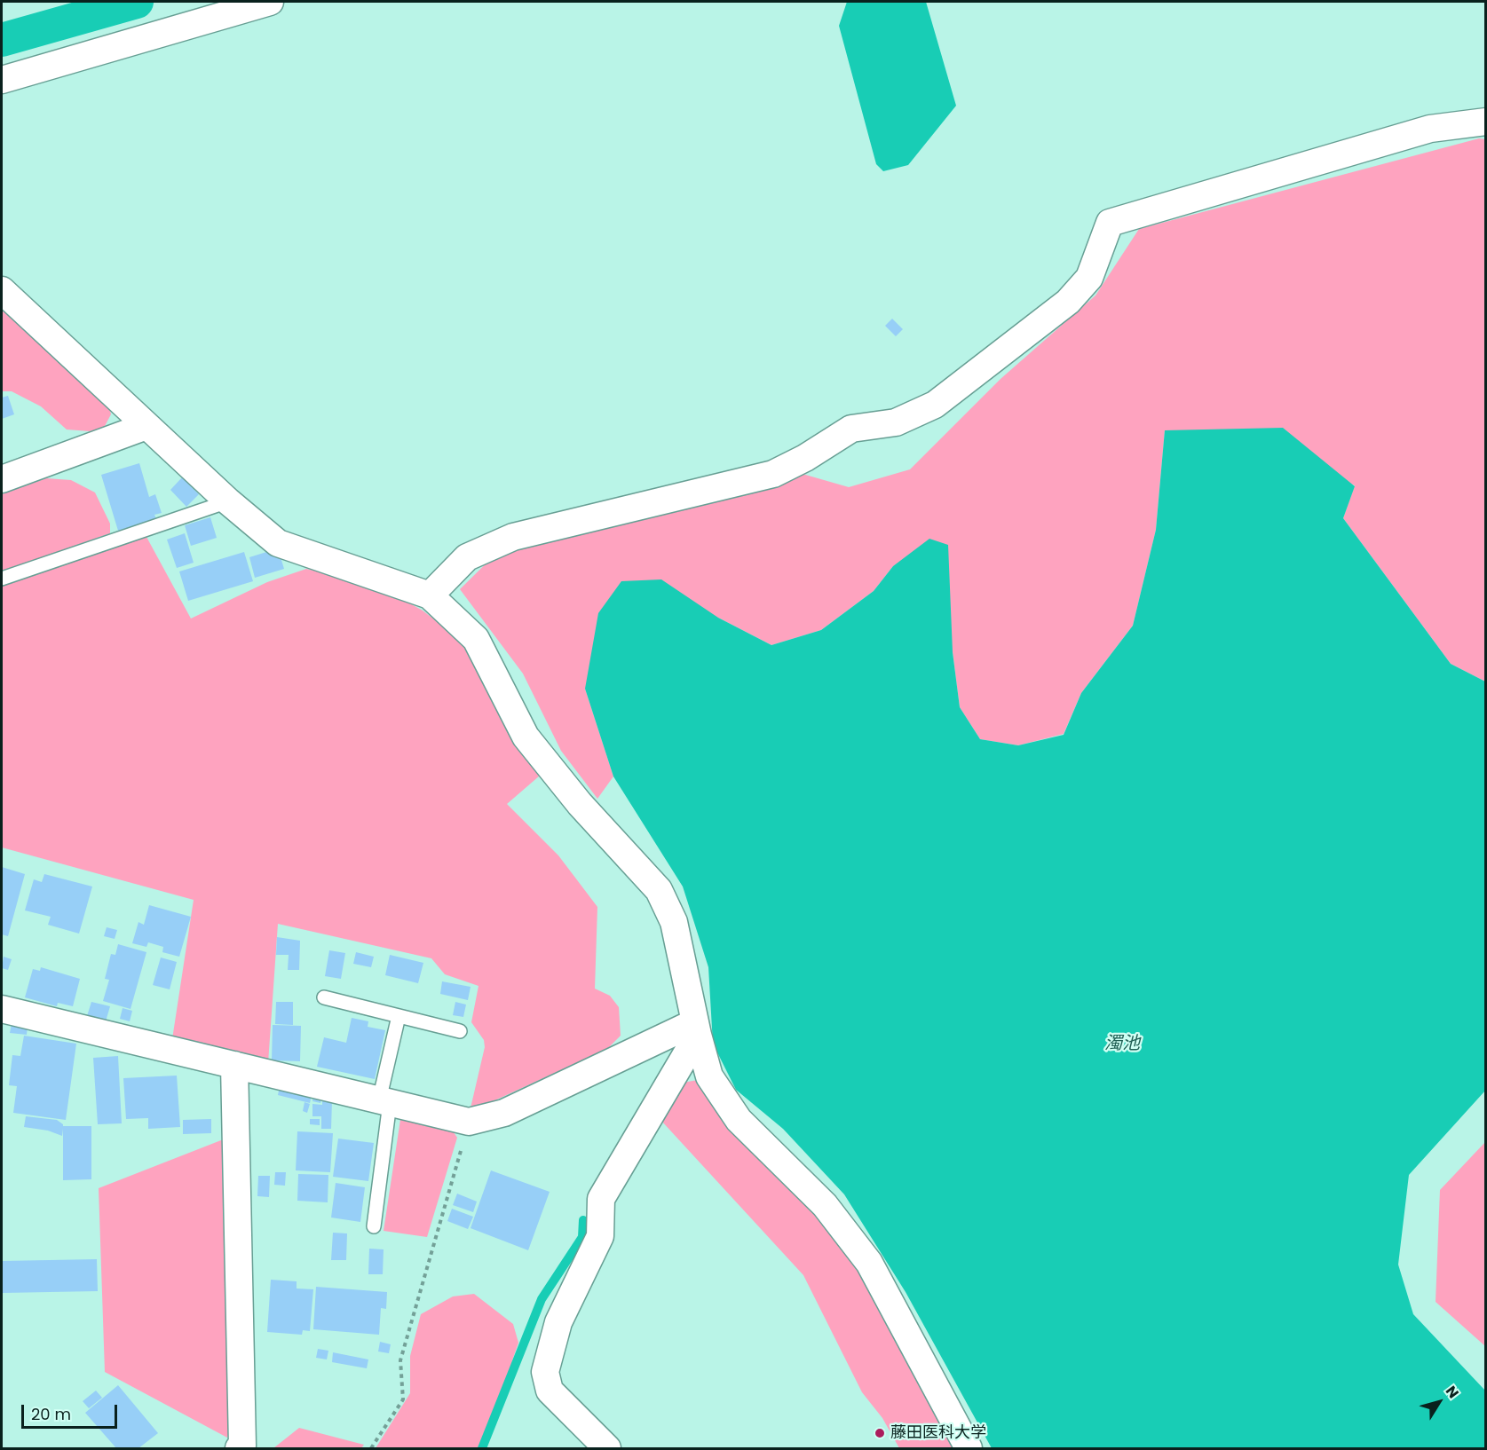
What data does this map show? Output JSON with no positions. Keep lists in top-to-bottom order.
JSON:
{
  "water": ["濁池"],
  "places": ["藤田医科大学"],
  "scale_bar": "20 m",
  "north": "top right"
}
